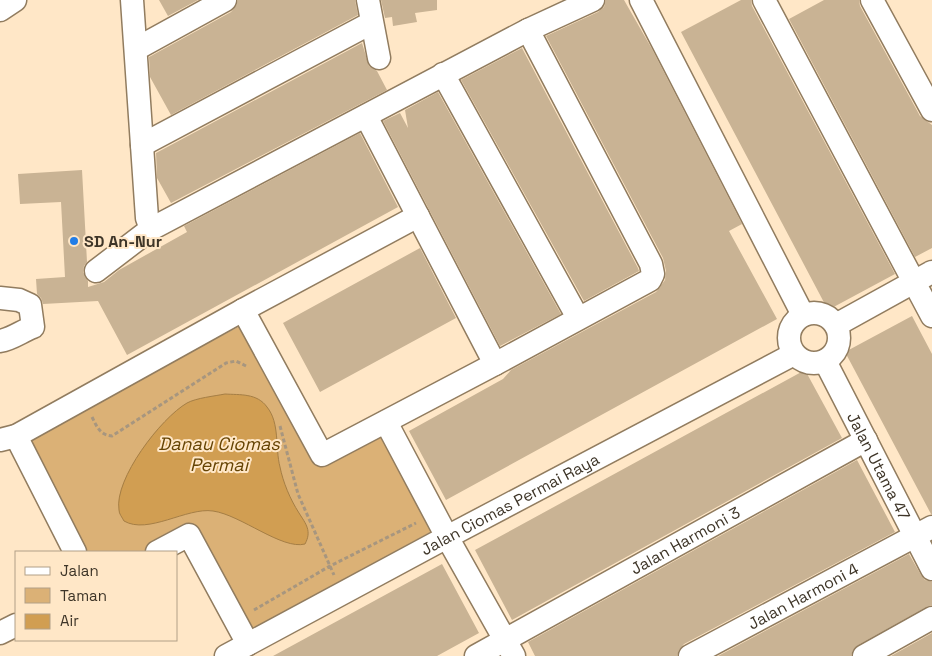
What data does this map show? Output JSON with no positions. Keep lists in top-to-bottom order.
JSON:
{
  "streets": {
    "street": [
      "Jalan Utama 47",
      "Jalan Ciomas Permai Raya",
      "Jalan Harmoni 3",
      "Jalan Harmoni 4"
    ]
  },
  "crossings": [
    ["Jalan Utama 47", "Jalan Ciomas Permai Raya"],
    ["Jalan Utama 47", "Jalan Harmoni 3"],
    ["Jalan Utama 47", "Jalan Harmoni 4"]
  ],
  "water": ["Danau Ciomas Permai"],
  "places": ["SD An-Nur"],
  "legend": ["Jalan", "Taman", "Air"]
}
